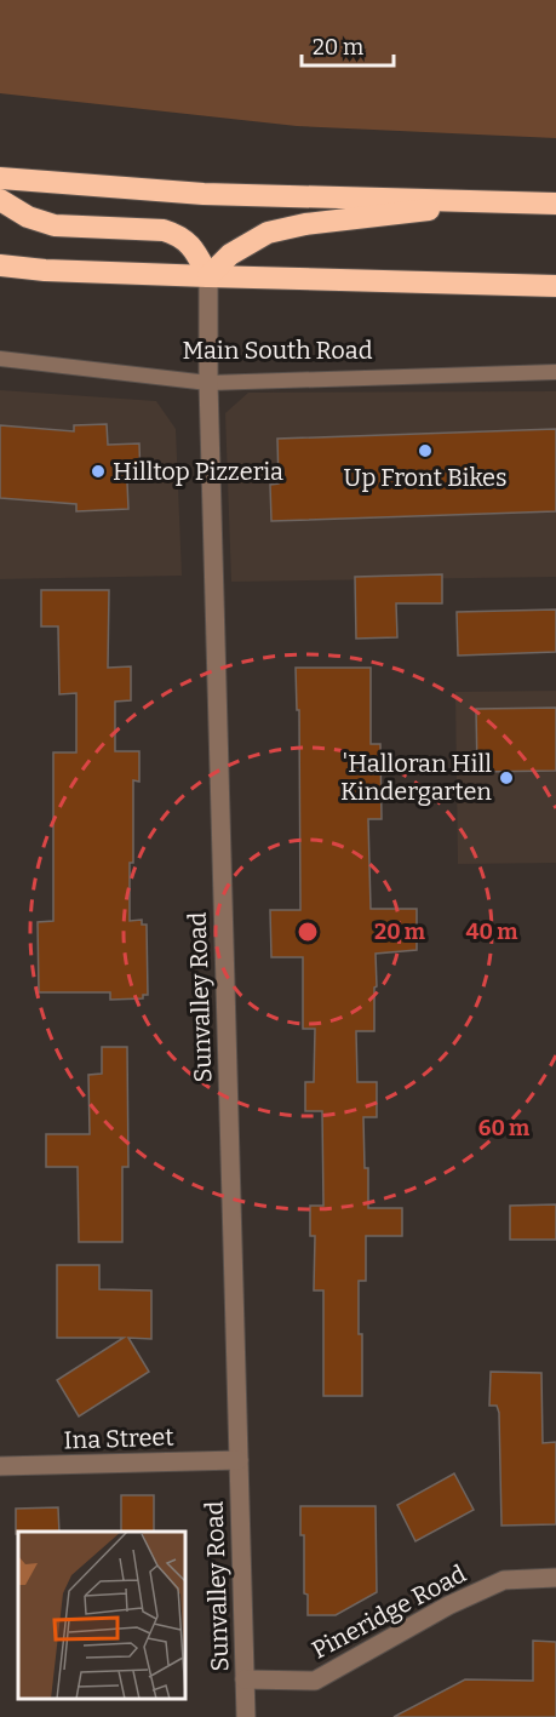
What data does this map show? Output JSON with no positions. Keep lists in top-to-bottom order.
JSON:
{
  "streets": {
    "street": ["Sunvalley Road", "Ina Street", "Pineridge Road"],
    "lane": ["Main South Road"]
  },
  "crossings": [
    ["Main South Road", "Sunvalley Road"],
    ["Sunvalley Road", "Ina Street"],
    ["Sunvalley Road", "Pineridge Road"]
  ],
  "places": ["Up Front Bikes", "Hilltop Pizzeria", "'Halloran Hill Kindergarten"],
  "scale_bar": "20 m",
  "rings": ["20 m", "40 m", "60 m"]
}
